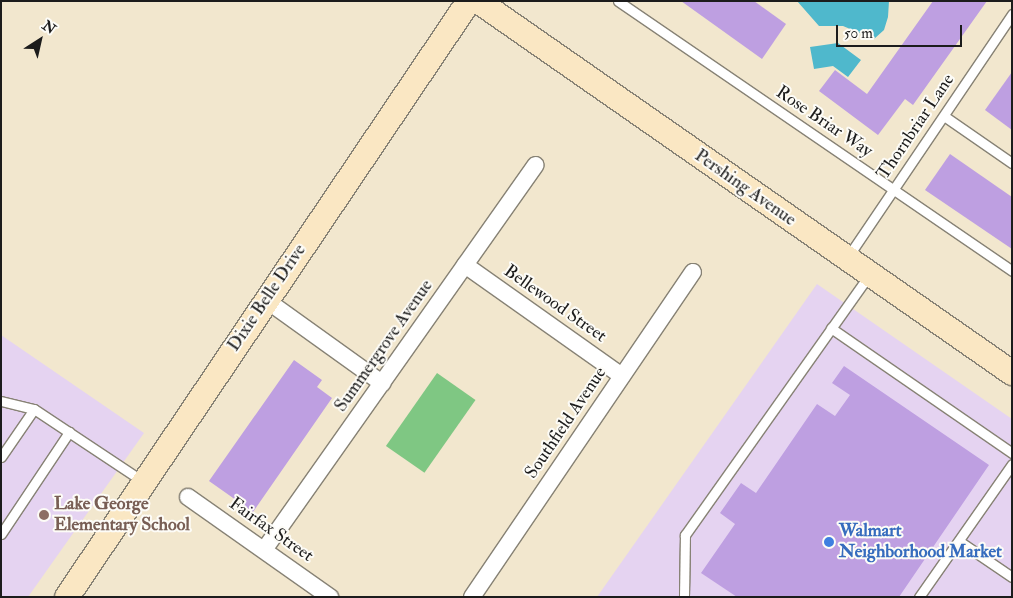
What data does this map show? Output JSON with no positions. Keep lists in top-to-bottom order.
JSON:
{
  "streets": {
    "street": [
      "Pershing Avenue",
      "Dixie Belle Drive",
      "Bellewood Street",
      "Summergrove Avenue",
      "Southfield Avenue",
      "Fairfax Street"
    ],
    "lane": ["Rose Briar Way", "Thornbriar Lane"]
  },
  "crossings": [
    ["Rose Briar Way", "Thornbriar Lane"],
    ["Thornbriar Lane", "Pershing Avenue"],
    ["Bellewood Street", "Summergrove Avenue"],
    ["Bellewood Street", "Southfield Avenue"],
    ["Summergrove Avenue", "Fairfax Street"]
  ],
  "places": ["Lake George Elementary School", "Walmart Neighborhood Market"],
  "scale_bar": "50 m",
  "north": "top right"
}
